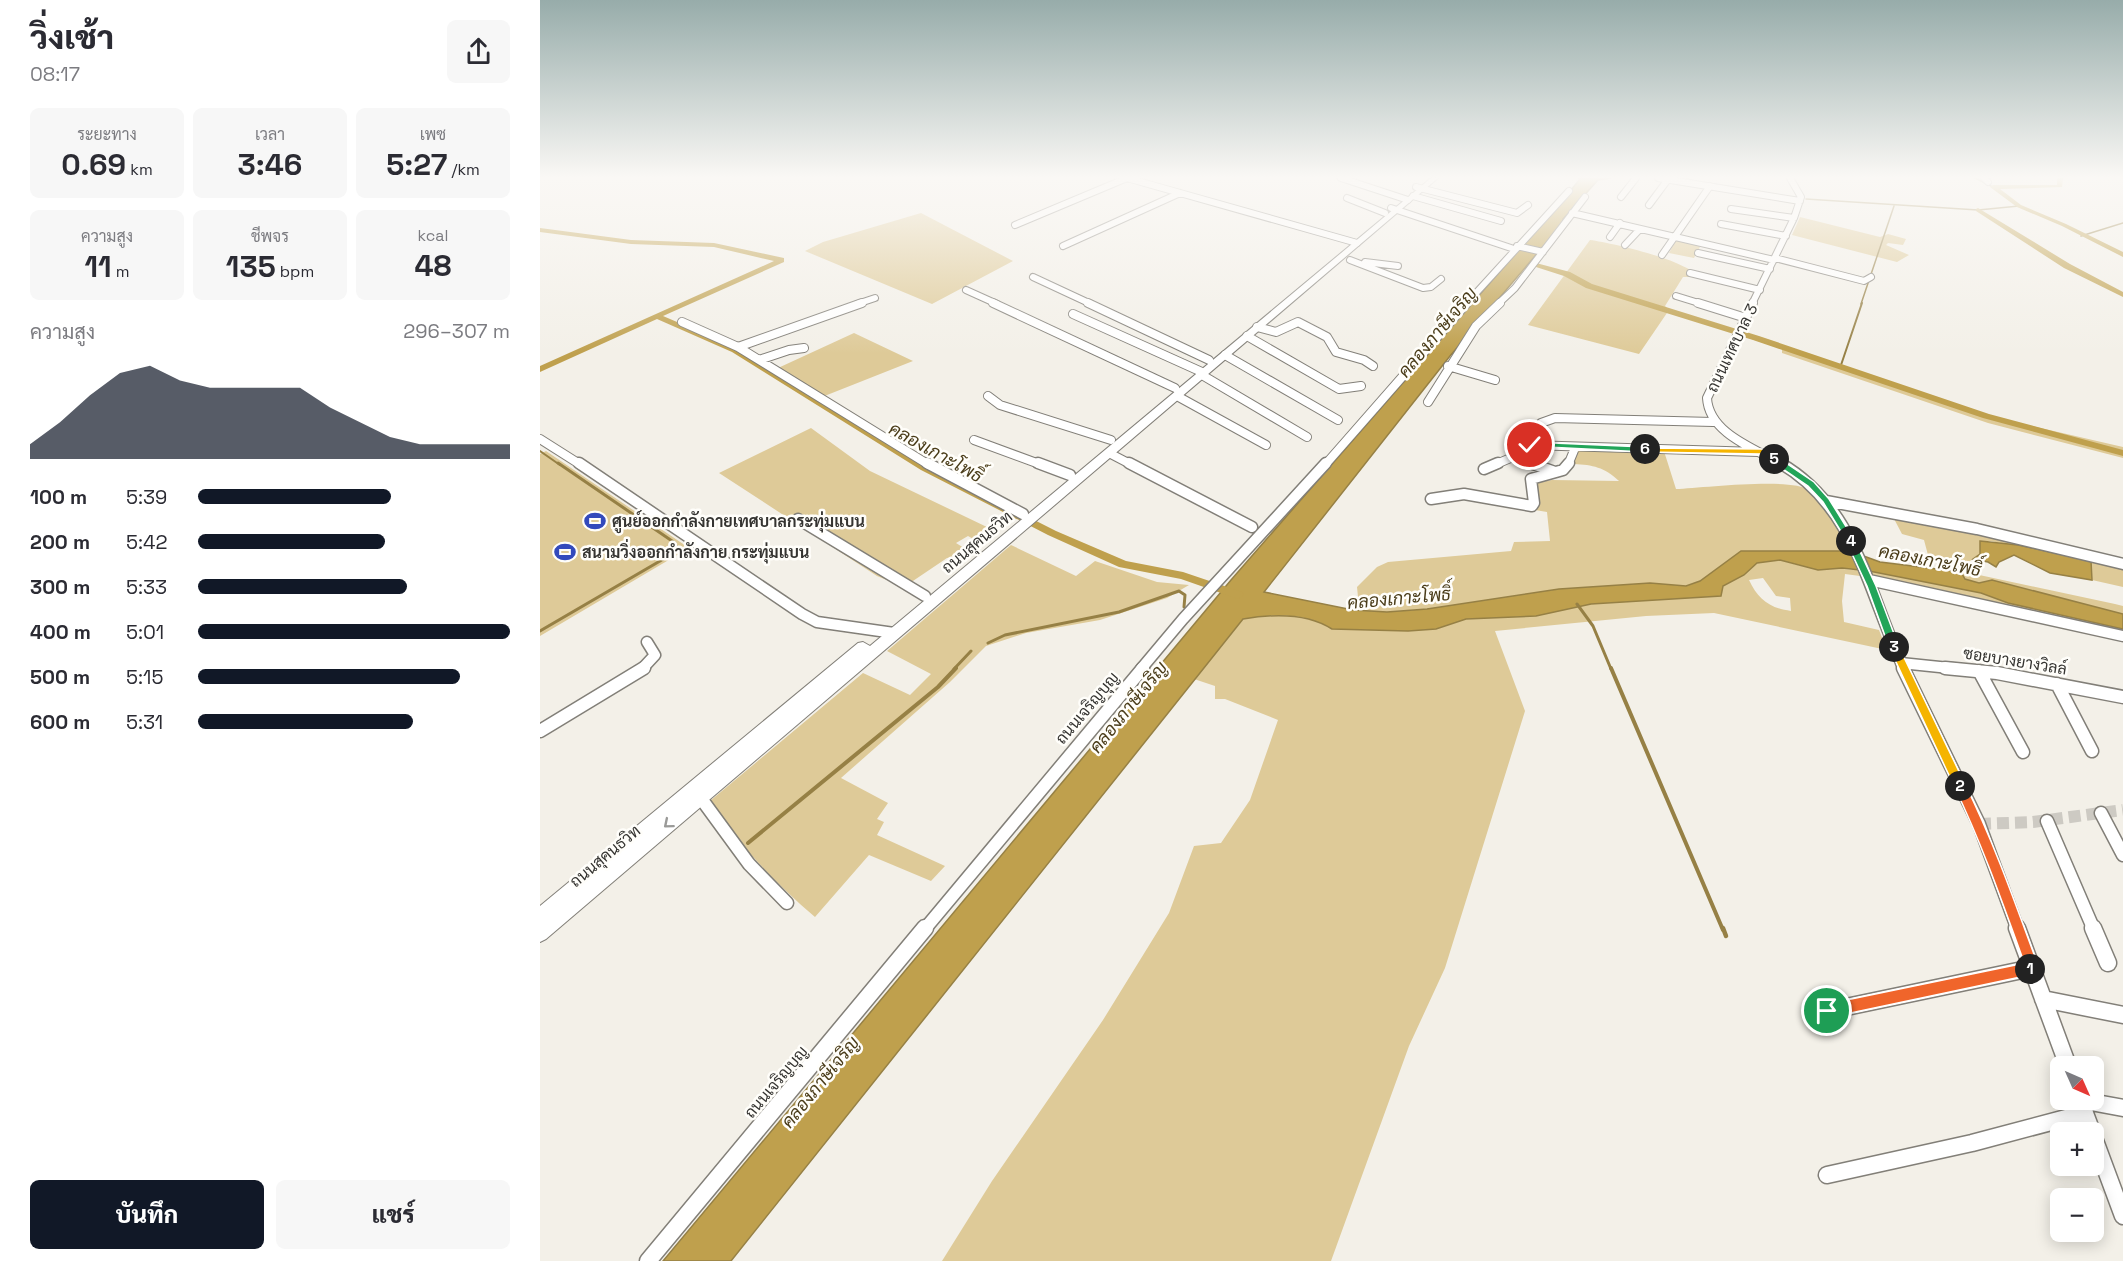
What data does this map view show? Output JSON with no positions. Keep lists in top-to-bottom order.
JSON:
{
  "streets": {
    "main road": ["ถนนสุคนธวิท"],
    "street": ["ถนนเทศบาล 3", "ซอยบางยางวิลล์", "ถนนเจริญบุญ"]
  },
  "water": ["คลองภาษีเจริญ", "คลองเกาะโพธิ์"],
  "places": {
    "sports": ["ศูนย์ออกกำลังกายเทศบาลกระทุ่มแบน", "สนามวิ่งออกกำลังกาย กระทุ่มแบน"]
  },
  "north": "bottom right",
  "page": {
    "heading": ["วิ่งเช้า", "08:17"],
    "stats": [
      ["ระยะทาง", "0.69 km"],
      ["เวลา", "3:46"],
      ["เพซ", "5:27 /km"],
      ["ความสูง", "11 m"],
      ["ชีพจร", "135 bpm"],
      ["kcal", "48"]
    ],
    "chart": ["ความสูง", "296–307 m"],
    "pins": [
      "6",
      "5",
      "4",
      "3",
      "2",
      "1"
    ],
    "list": [
      {
        "name": "100 m",
        "note": "5:39"
      },
      {
        "name": "200 m",
        "note": "5:42"
      },
      {
        "name": "300 m",
        "note": "5:33"
      },
      {
        "name": "400 m",
        "note": "5:01"
      },
      {
        "name": "500 m",
        "note": "5:15"
      },
      {
        "name": "600 m",
        "note": "5:31"
      }
    ],
    "map_buttons": ["+", "−"],
    "buttons": ["บันทึก", "แชร์"]
  }
}
